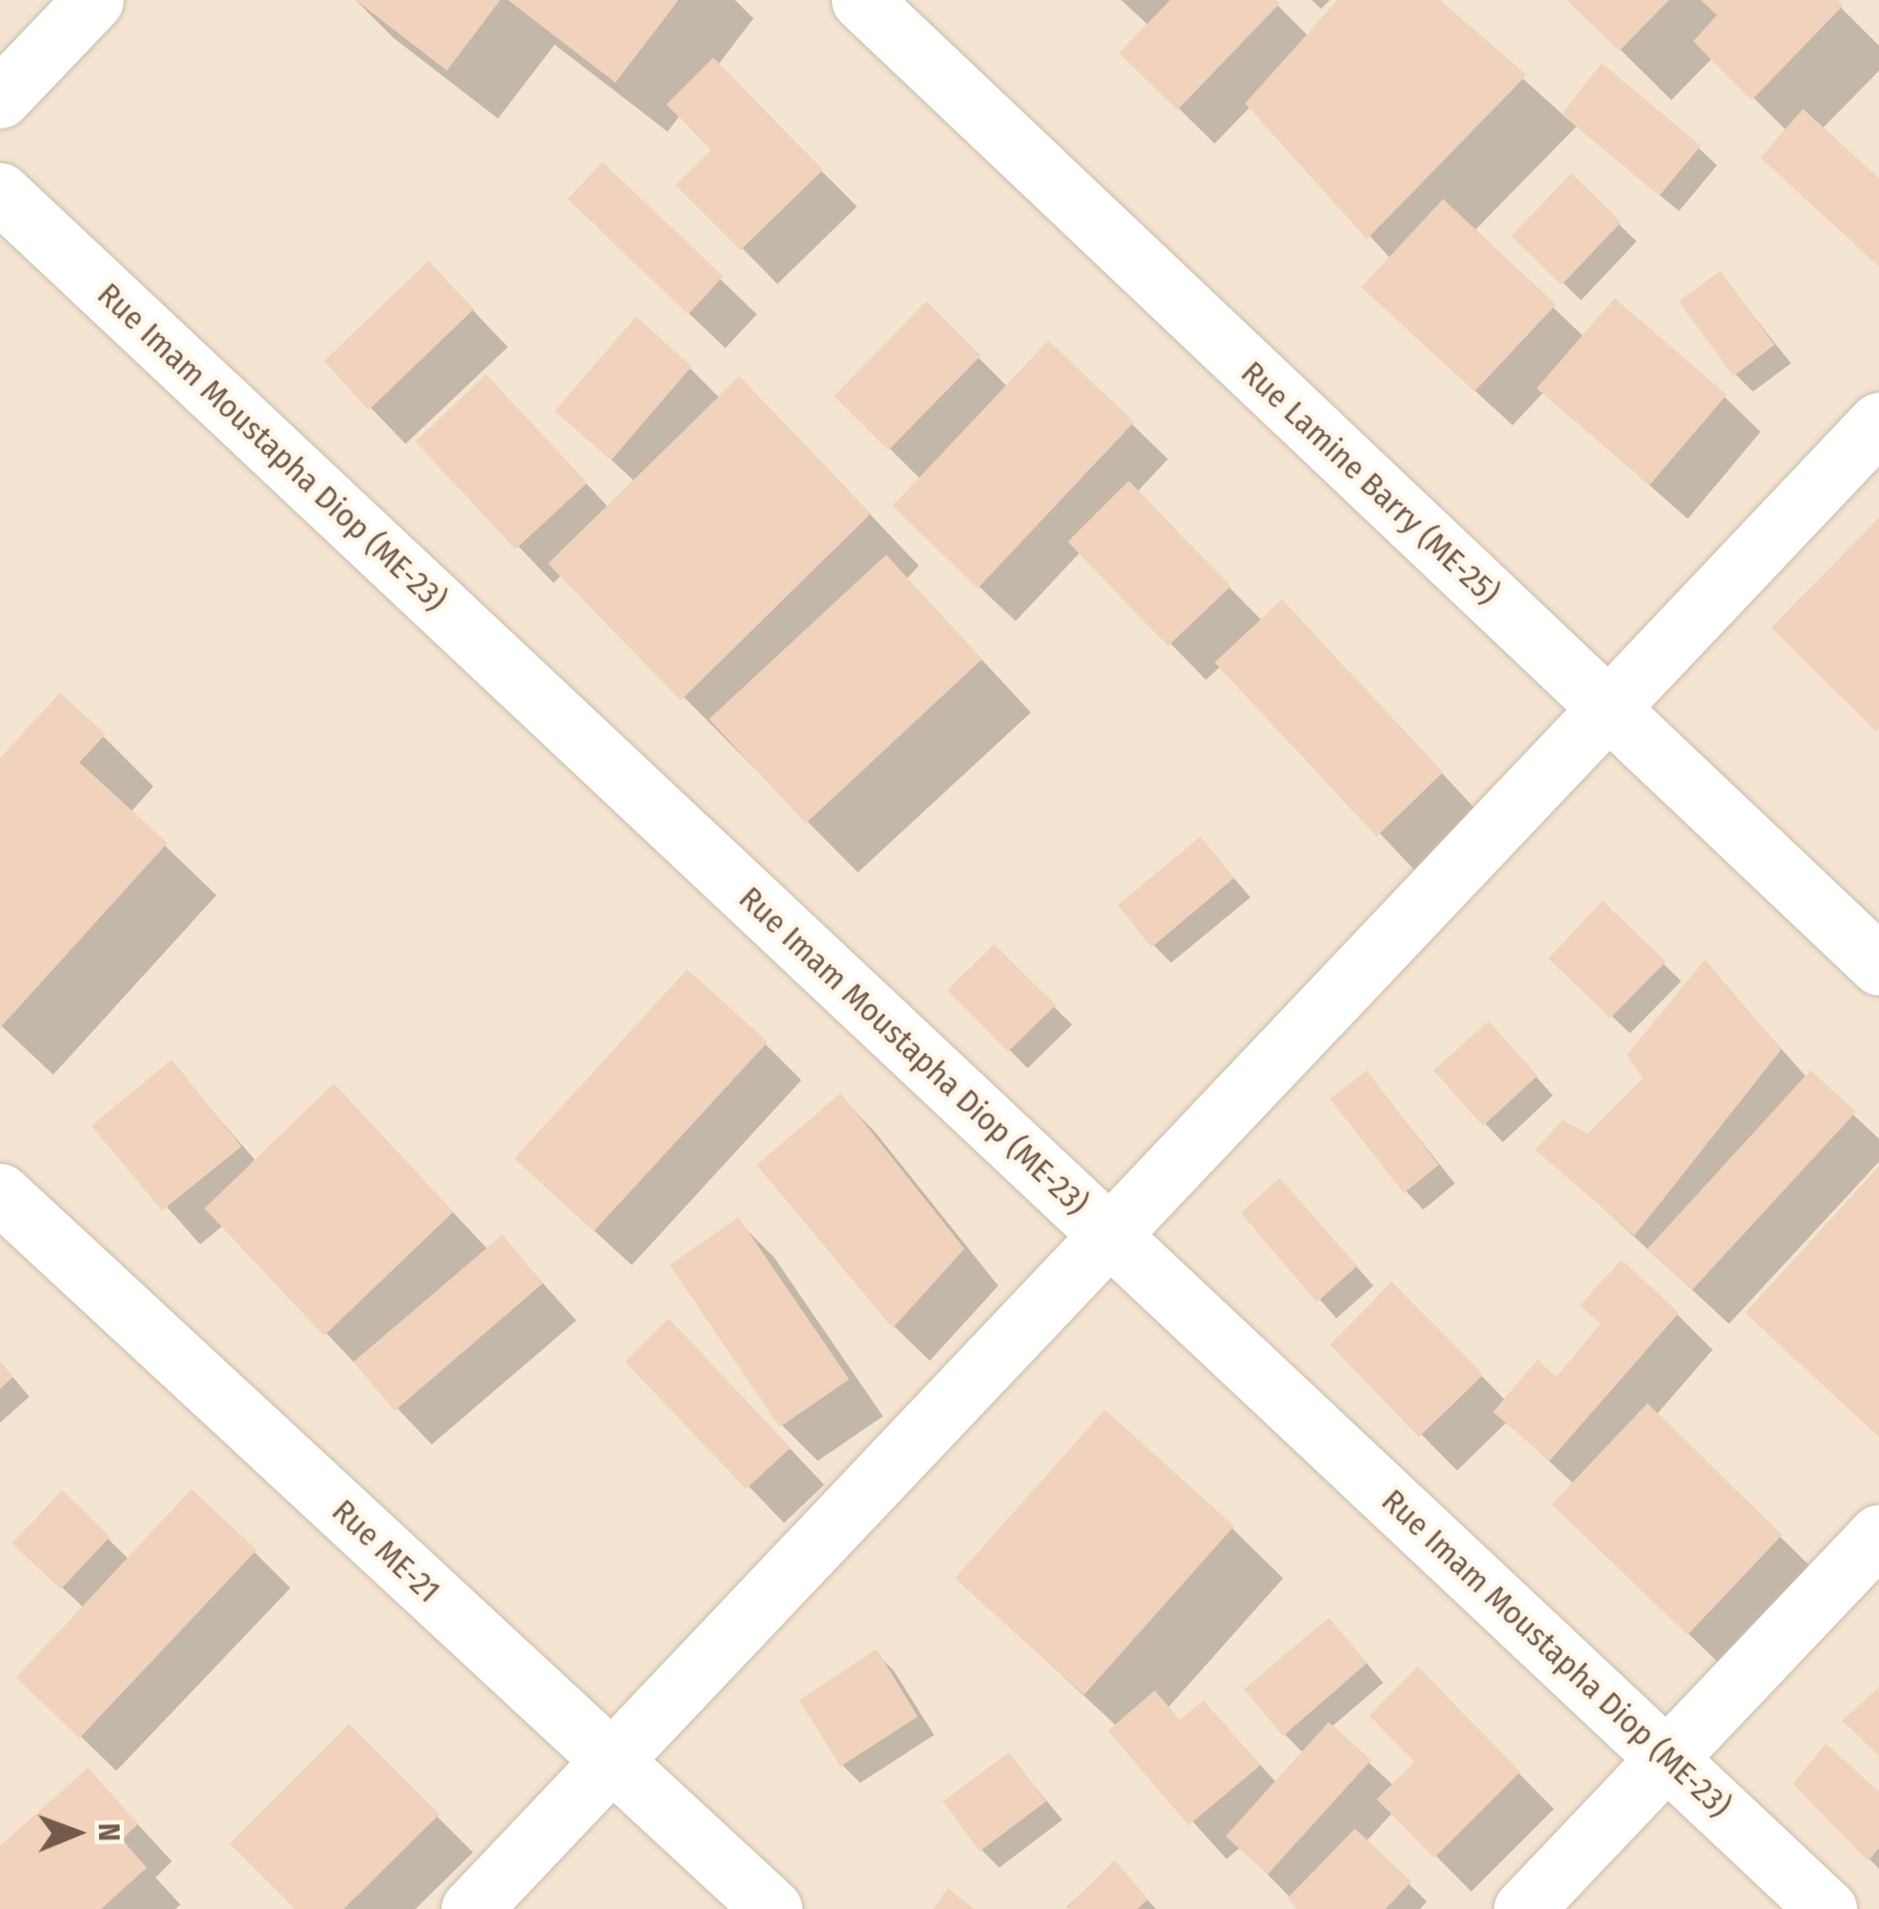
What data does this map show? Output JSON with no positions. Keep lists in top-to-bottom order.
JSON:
{
  "streets": {
    "street": ["Rue Imam Moustapha Diop (ME-23)", "Rue Lamine Barry (ME-25)", "Rue ME-21"]
  },
  "north": "right"
}
